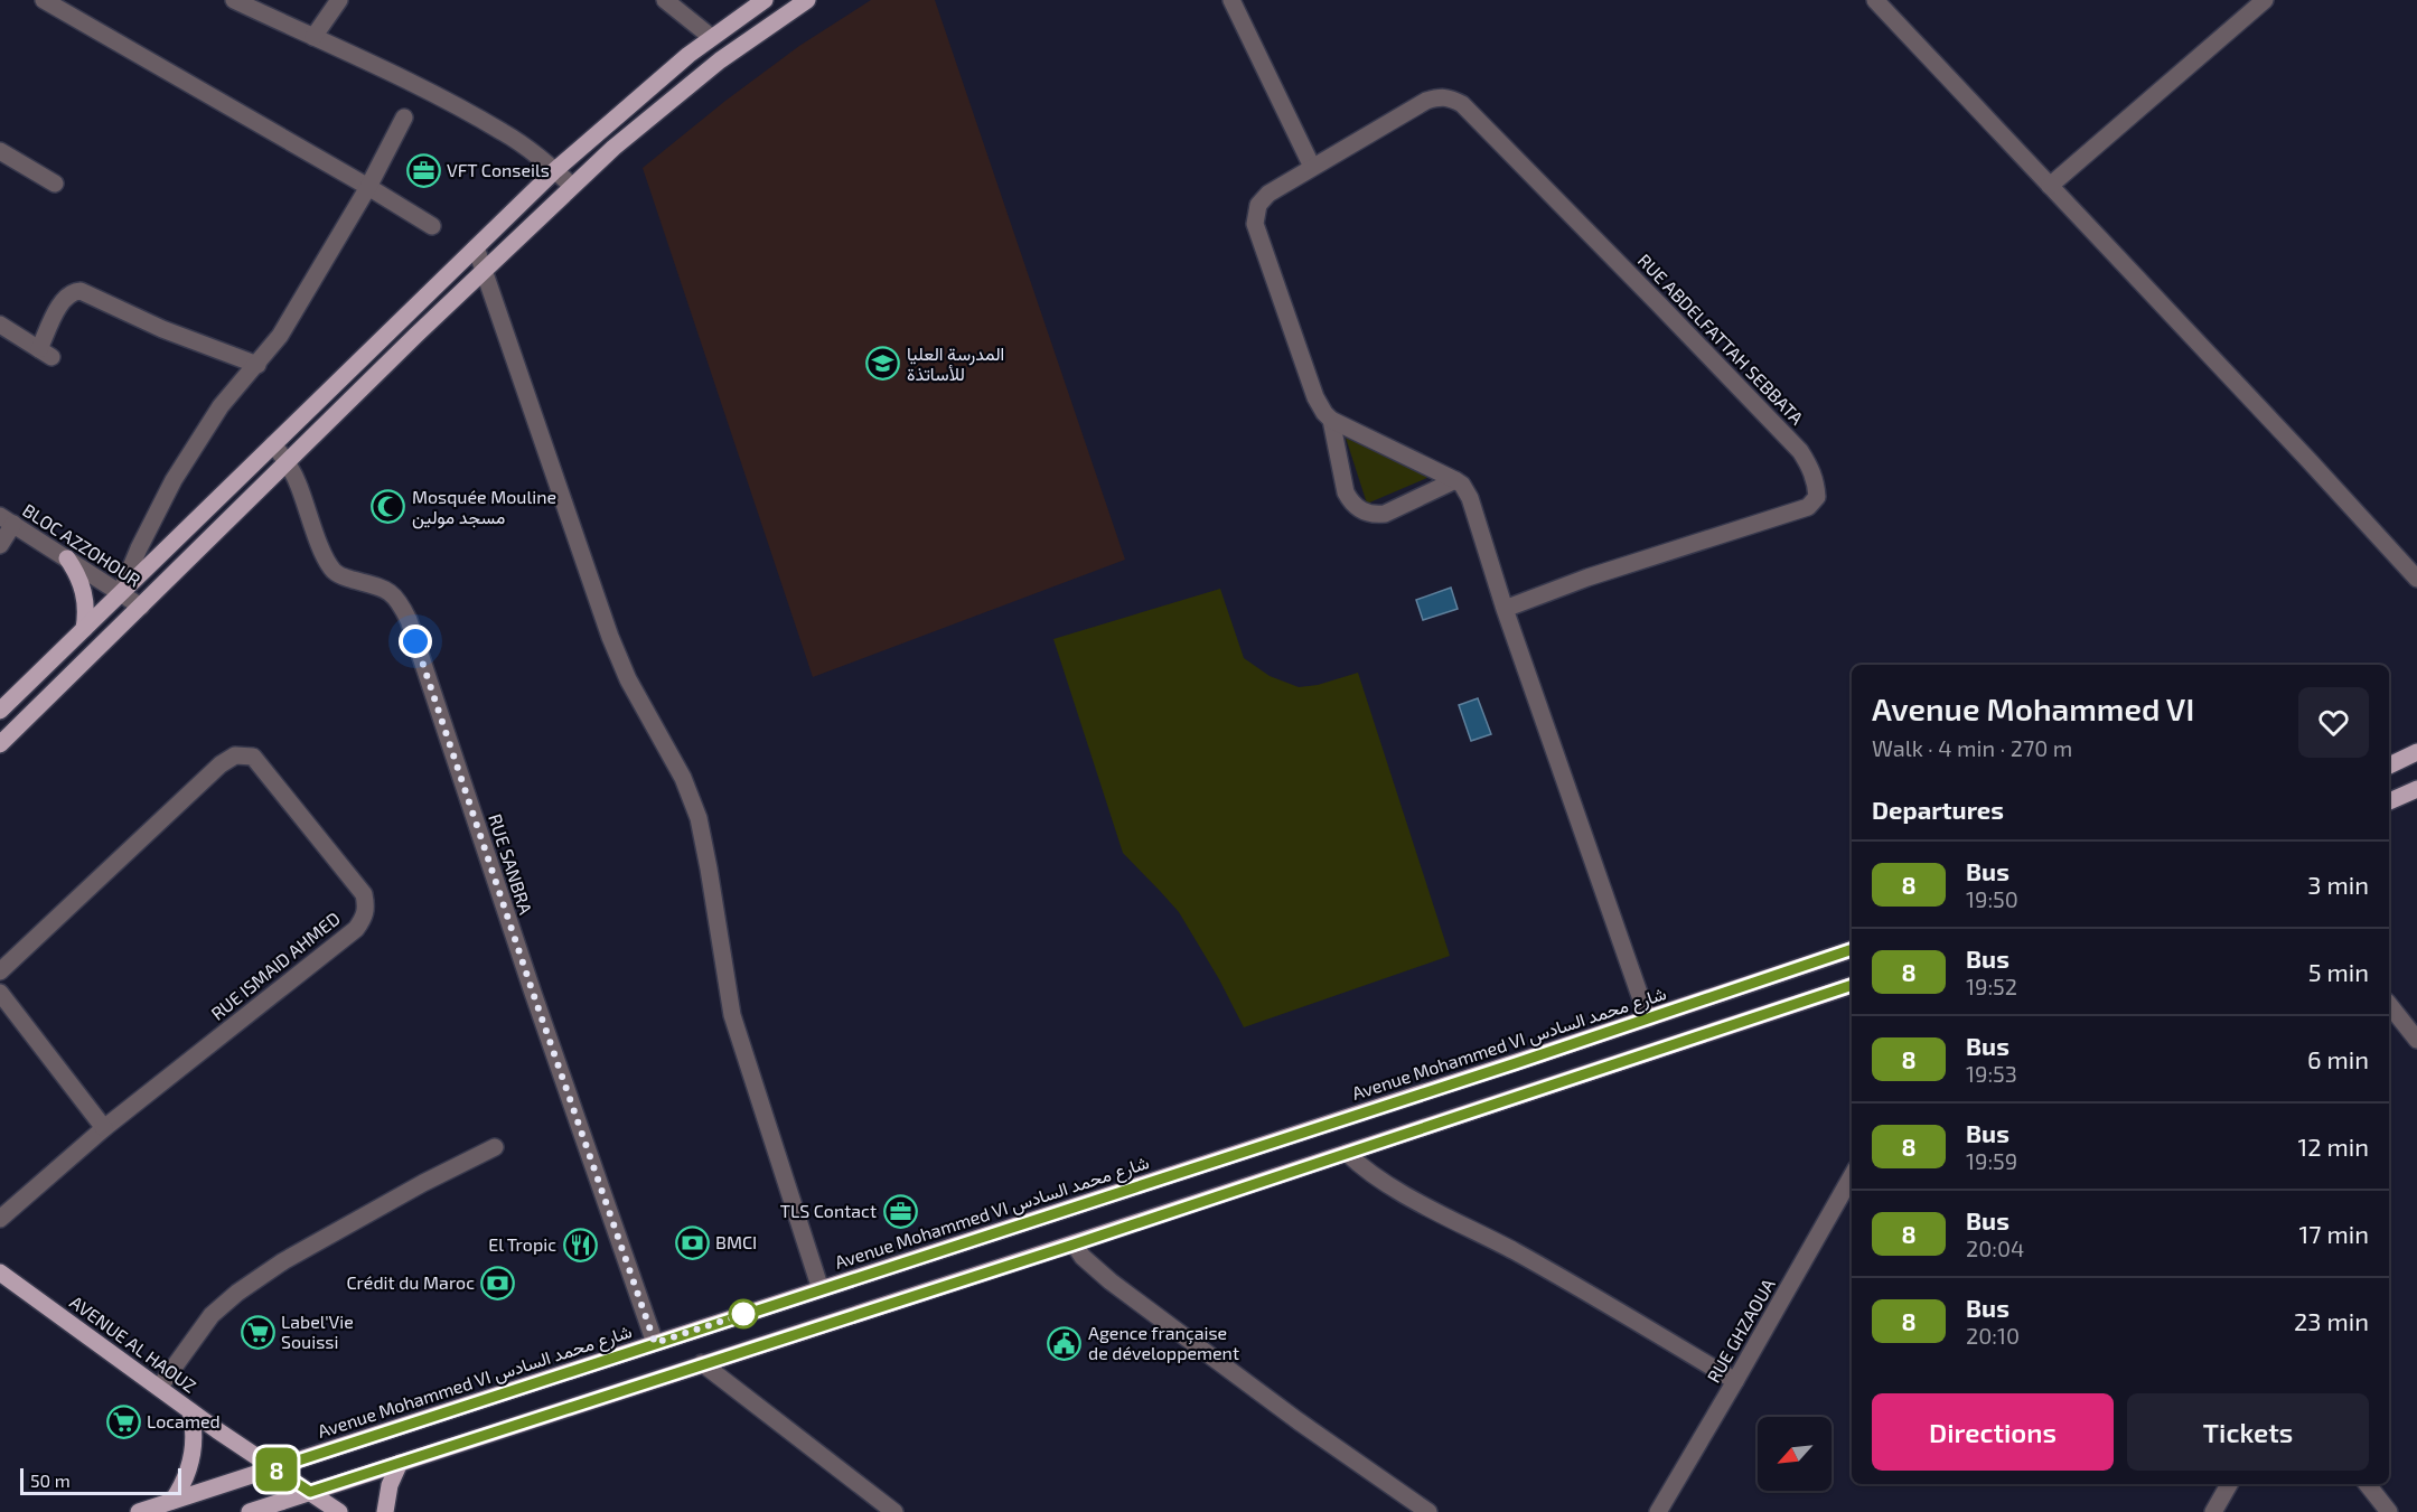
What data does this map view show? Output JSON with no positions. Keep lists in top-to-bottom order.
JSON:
{
  "streets": {
    "main road": ["Avenue Mohammed VI شارع محمد السادس", "AVENUE AL HAOUZ"],
    "street": [
      "RUE ABDELFATTAH SEBBATA",
      "BLOC AZZOHOUR",
      "RUE SANBRA",
      "RUE ISMAID AHMED",
      "RUE GHZAOUA"
    ]
  },
  "crossings": [
    ["RUE SANBRA", "Avenue Mohammed VI شارع محمد السادس"],
    ["Avenue Mohammed VI شارع محمد السادس", "AVENUE AL HAOUZ"]
  ],
  "places": {
    "office": ["VFT Conseils", "TLS Contact"],
    "school or university": ["المدرسة العليا للأساتذة"],
    "mosque": ["Mosquée Mouline مسجد مولين"],
    "bank": ["BMCI", "Crédit du Maroc"],
    "restaurant": ["El Tropic"],
    "supermarket": ["Label'Vie Souissi", "Locamed"],
    "public building": ["Agence française de développement"]
  },
  "lines": ["bus line 8"],
  "scale_bar": "50 m",
  "north": "bottom left",
  "page": {
    "on_map": "8",
    "heading": [
      ["Avenue Mohammed VI", "Walk · 4 min · 270 m"],
      "Departures"
    ],
    "list": [
      {
        "mark": "8",
        "name": "Bus",
        "note": "19:50",
        "value": "3 min"
      },
      {
        "mark": "8",
        "name": "Bus",
        "note": "19:52",
        "value": "5 min"
      },
      {
        "mark": "8",
        "name": "Bus",
        "note": "19:53",
        "value": "6 min"
      },
      {
        "mark": "8",
        "name": "Bus",
        "note": "19:59",
        "value": "12 min"
      },
      {
        "mark": "8",
        "name": "Bus",
        "note": "20:04",
        "value": "17 min"
      },
      {
        "mark": "8",
        "name": "Bus",
        "note": "20:10",
        "value": "23 min"
      }
    ],
    "buttons": ["Directions", "Tickets"],
    "scale": "50 m"
  }
}
